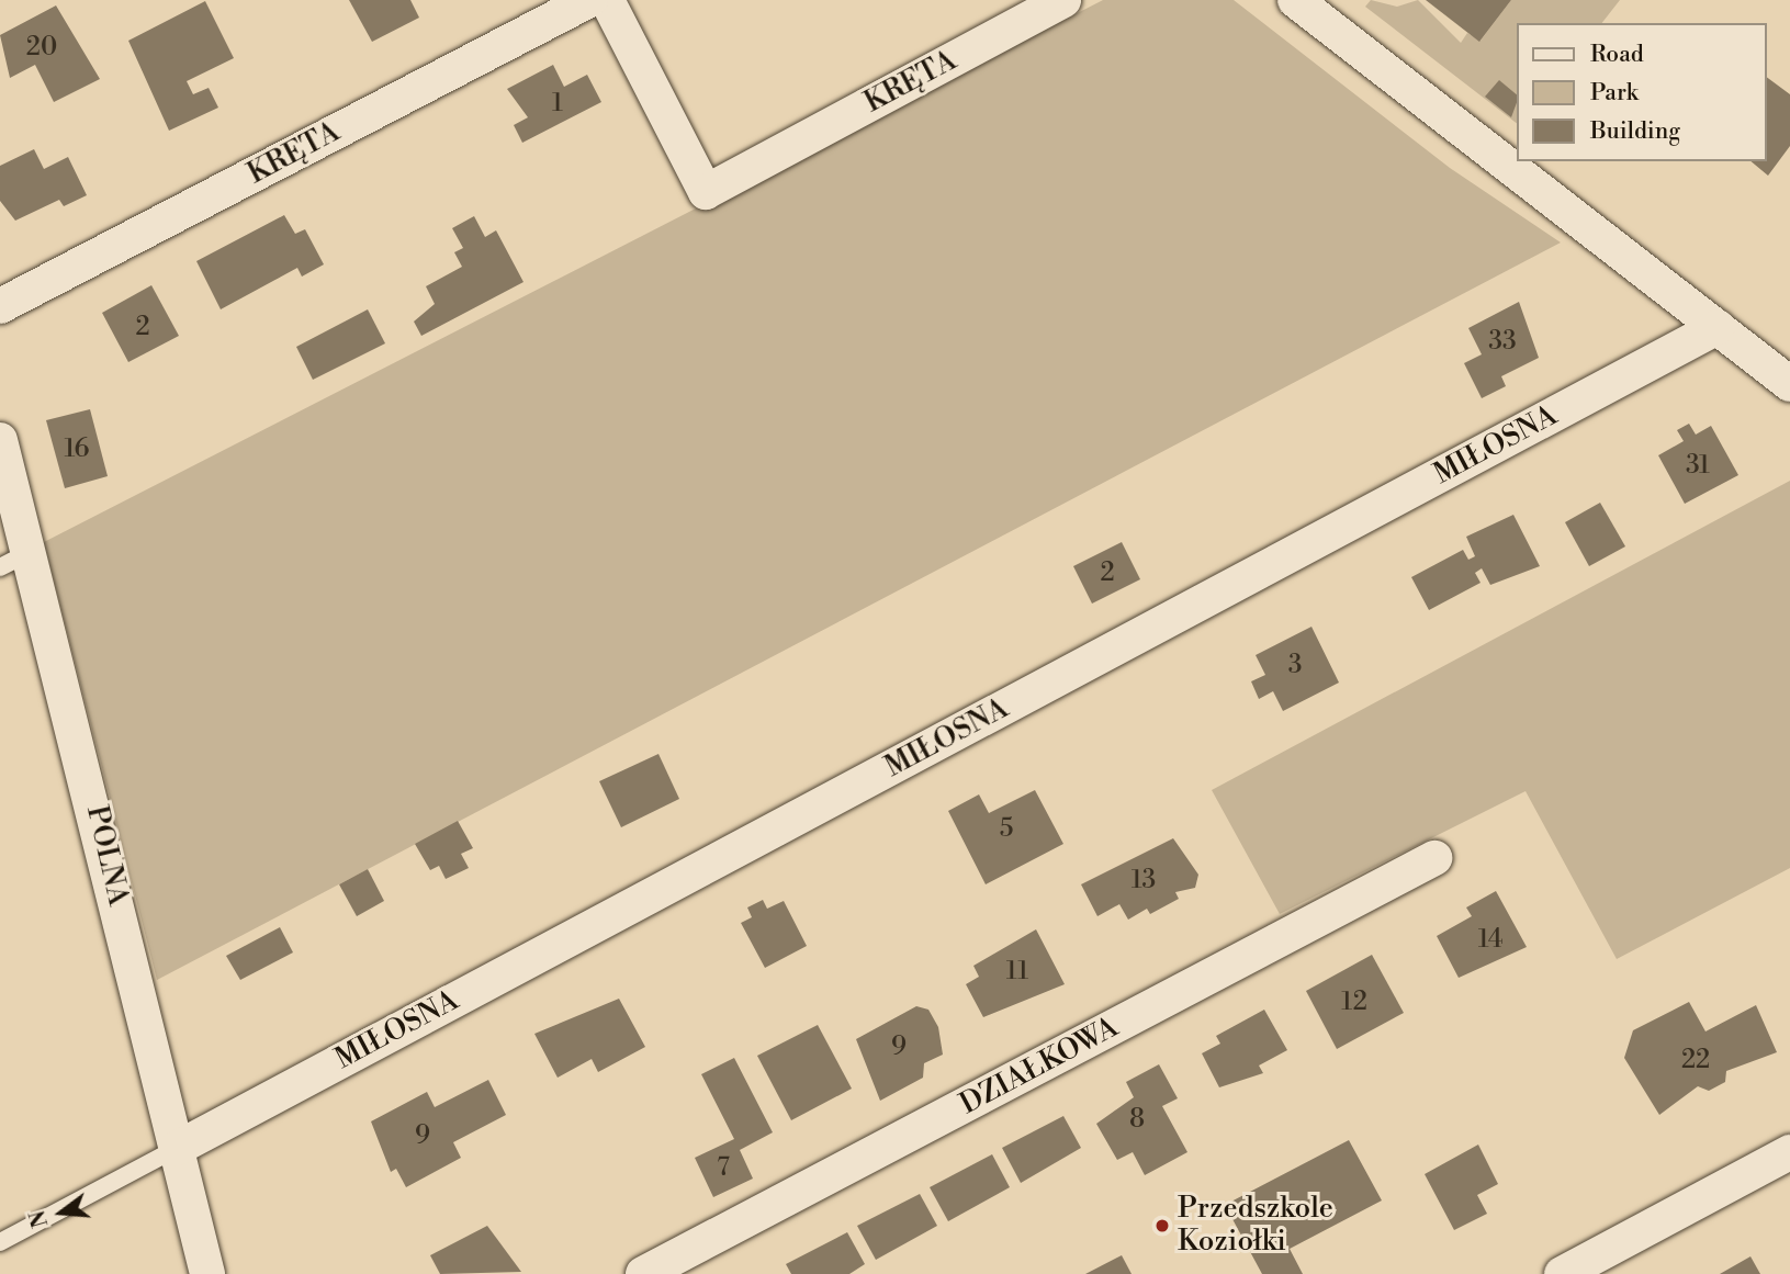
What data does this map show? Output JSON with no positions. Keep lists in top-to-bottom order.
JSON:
{
  "streets": {
    "street": [
      "KRĘTA",
      "MIŁOSNA",
      "POLNA",
      "DZIAŁKOWA"
    ]
  },
  "crossings": [
    ["MIŁOSNA", "POLNA"]
  ],
  "places": ["Przedszkole Koziołki"],
  "house_numbers": [
    "20",
    "1",
    "2",
    "33",
    "16",
    "31",
    "2",
    "3",
    "5",
    "13",
    "14",
    "11",
    "12",
    "9",
    "22",
    "8",
    "9",
    "7"
  ],
  "legend": ["Road", "Park", "Building"],
  "north": "left"
}
